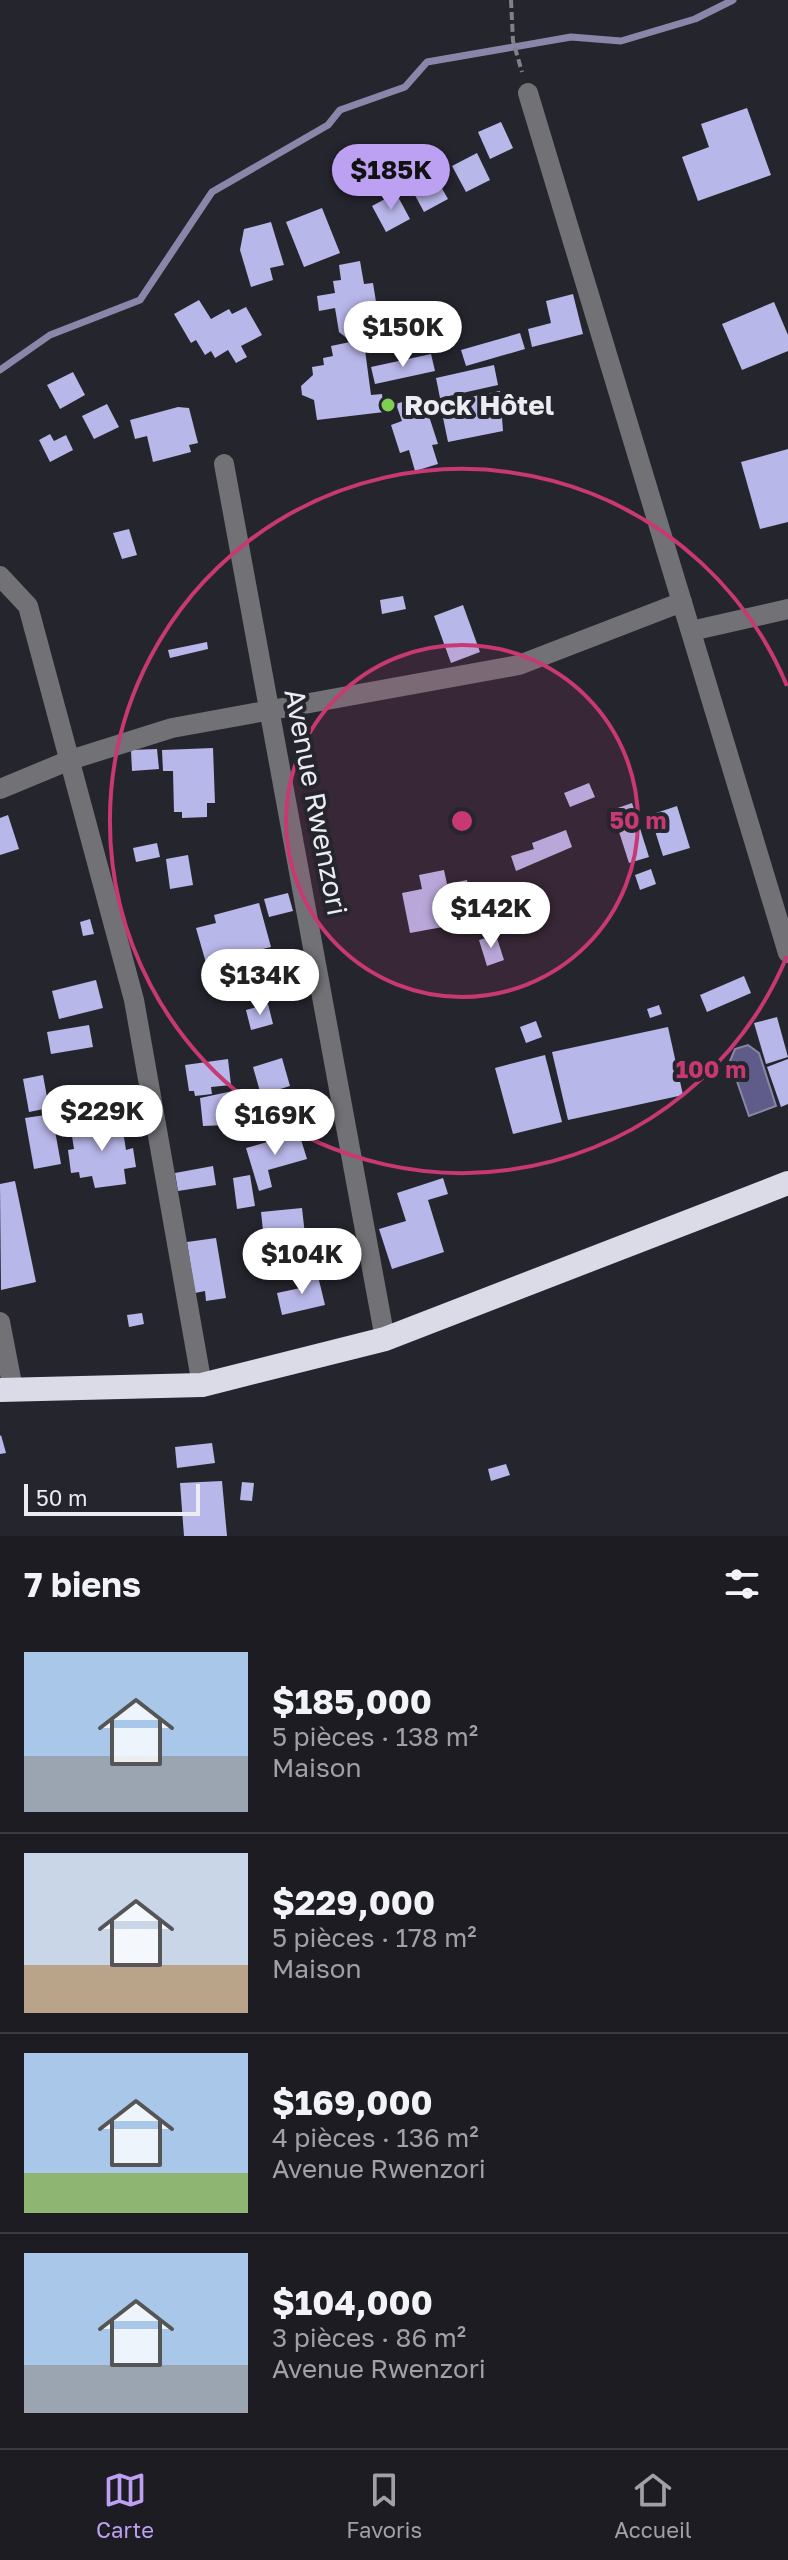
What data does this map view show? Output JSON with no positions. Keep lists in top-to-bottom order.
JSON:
{
  "streets": {
    "street": ["Avenue Rwenzori"]
  },
  "places": ["Rock Hôtel"],
  "scale_bar": "50 m",
  "page": {
    "price": [
      "$185K",
      "$150K",
      "$142K",
      "$134K",
      "$229K",
      "$169K",
      "$104K"
    ],
    "scale": "50 m",
    "heading": "7 biens",
    "list": [
      {
        "name": "$185,000",
        "note": "5 pièces · 138 m² · Maison"
      },
      {
        "name": "$229,000",
        "note": "5 pièces · 178 m² · Maison"
      },
      {
        "name": "$169,000",
        "note": "4 pièces · 136 m² · Avenue Rwenzori"
      },
      {
        "name": "$104,000",
        "note": "3 pièces · 86 m² · Avenue Rwenzori"
      }
    ],
    "tabs": ["Carte", "Favoris", "Accueil"]
  },
  "rings": ["50 m", "100 m"]
}
